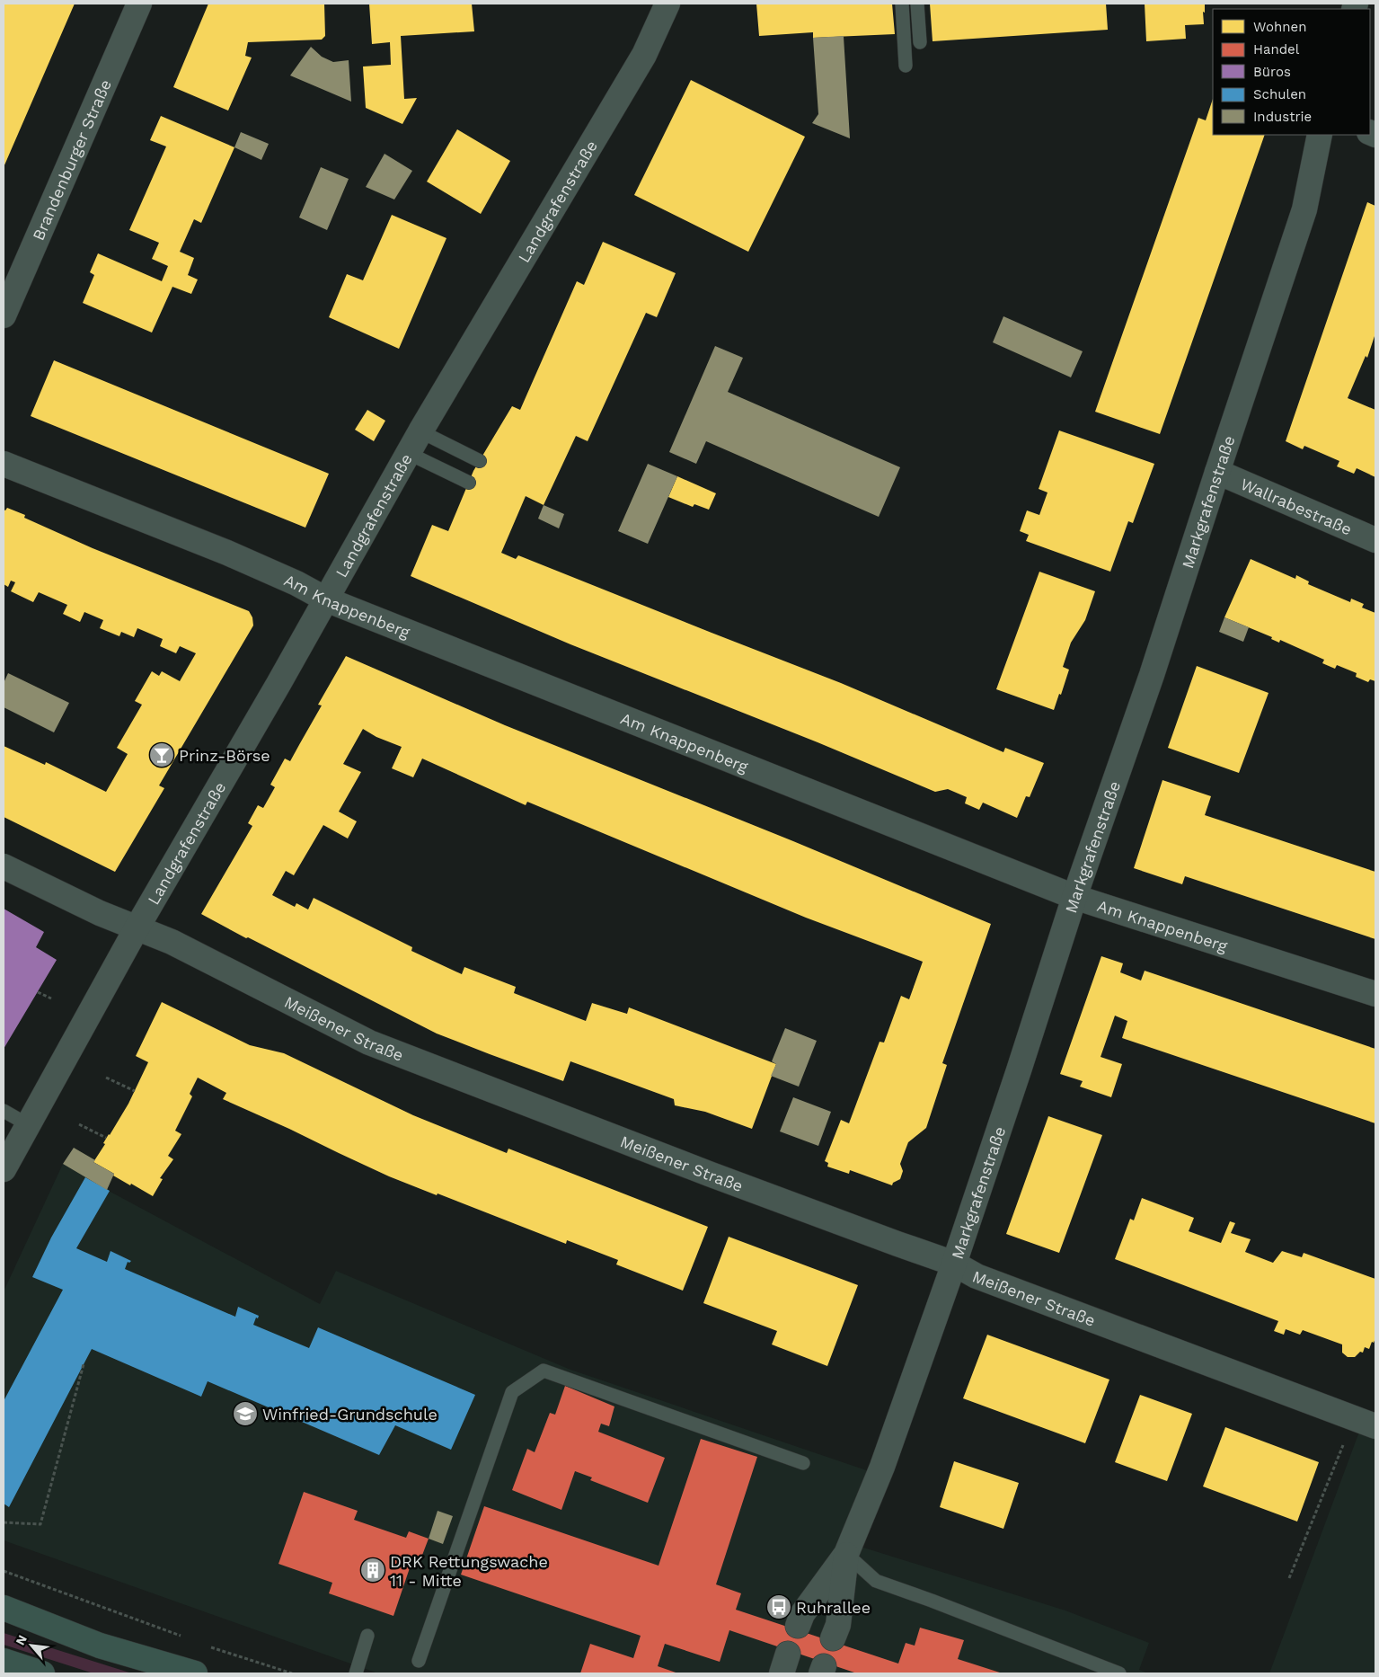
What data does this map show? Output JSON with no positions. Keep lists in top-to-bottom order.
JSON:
{
  "streets": {
    "street": [
      "Brandenburger Straße",
      "Landgrafenstraße",
      "Markgrafenstraße",
      "Wallrabestraße",
      "Am Knappenberg",
      "Meißener Straße"
    ]
  },
  "crossings": [
    ["Landgrafenstraße", "Am Knappenberg"],
    ["Landgrafenstraße", "Meißener Straße"],
    ["Markgrafenstraße", "Wallrabestraße"],
    ["Markgrafenstraße", "Am Knappenberg"],
    ["Markgrafenstraße", "Meißener Straße"]
  ],
  "places": {
    "bar": ["Prinz-Börse"],
    "school or university": ["Winfried-Grundschule"],
    "building": ["DRK Rettungswache 11 - Mitte"],
    "bus stop": ["Ruhrallee"]
  },
  "legend": [
    "Wohnen",
    "Handel",
    "Büros",
    "Schulen",
    "Industrie"
  ],
  "north": "top left"
}
